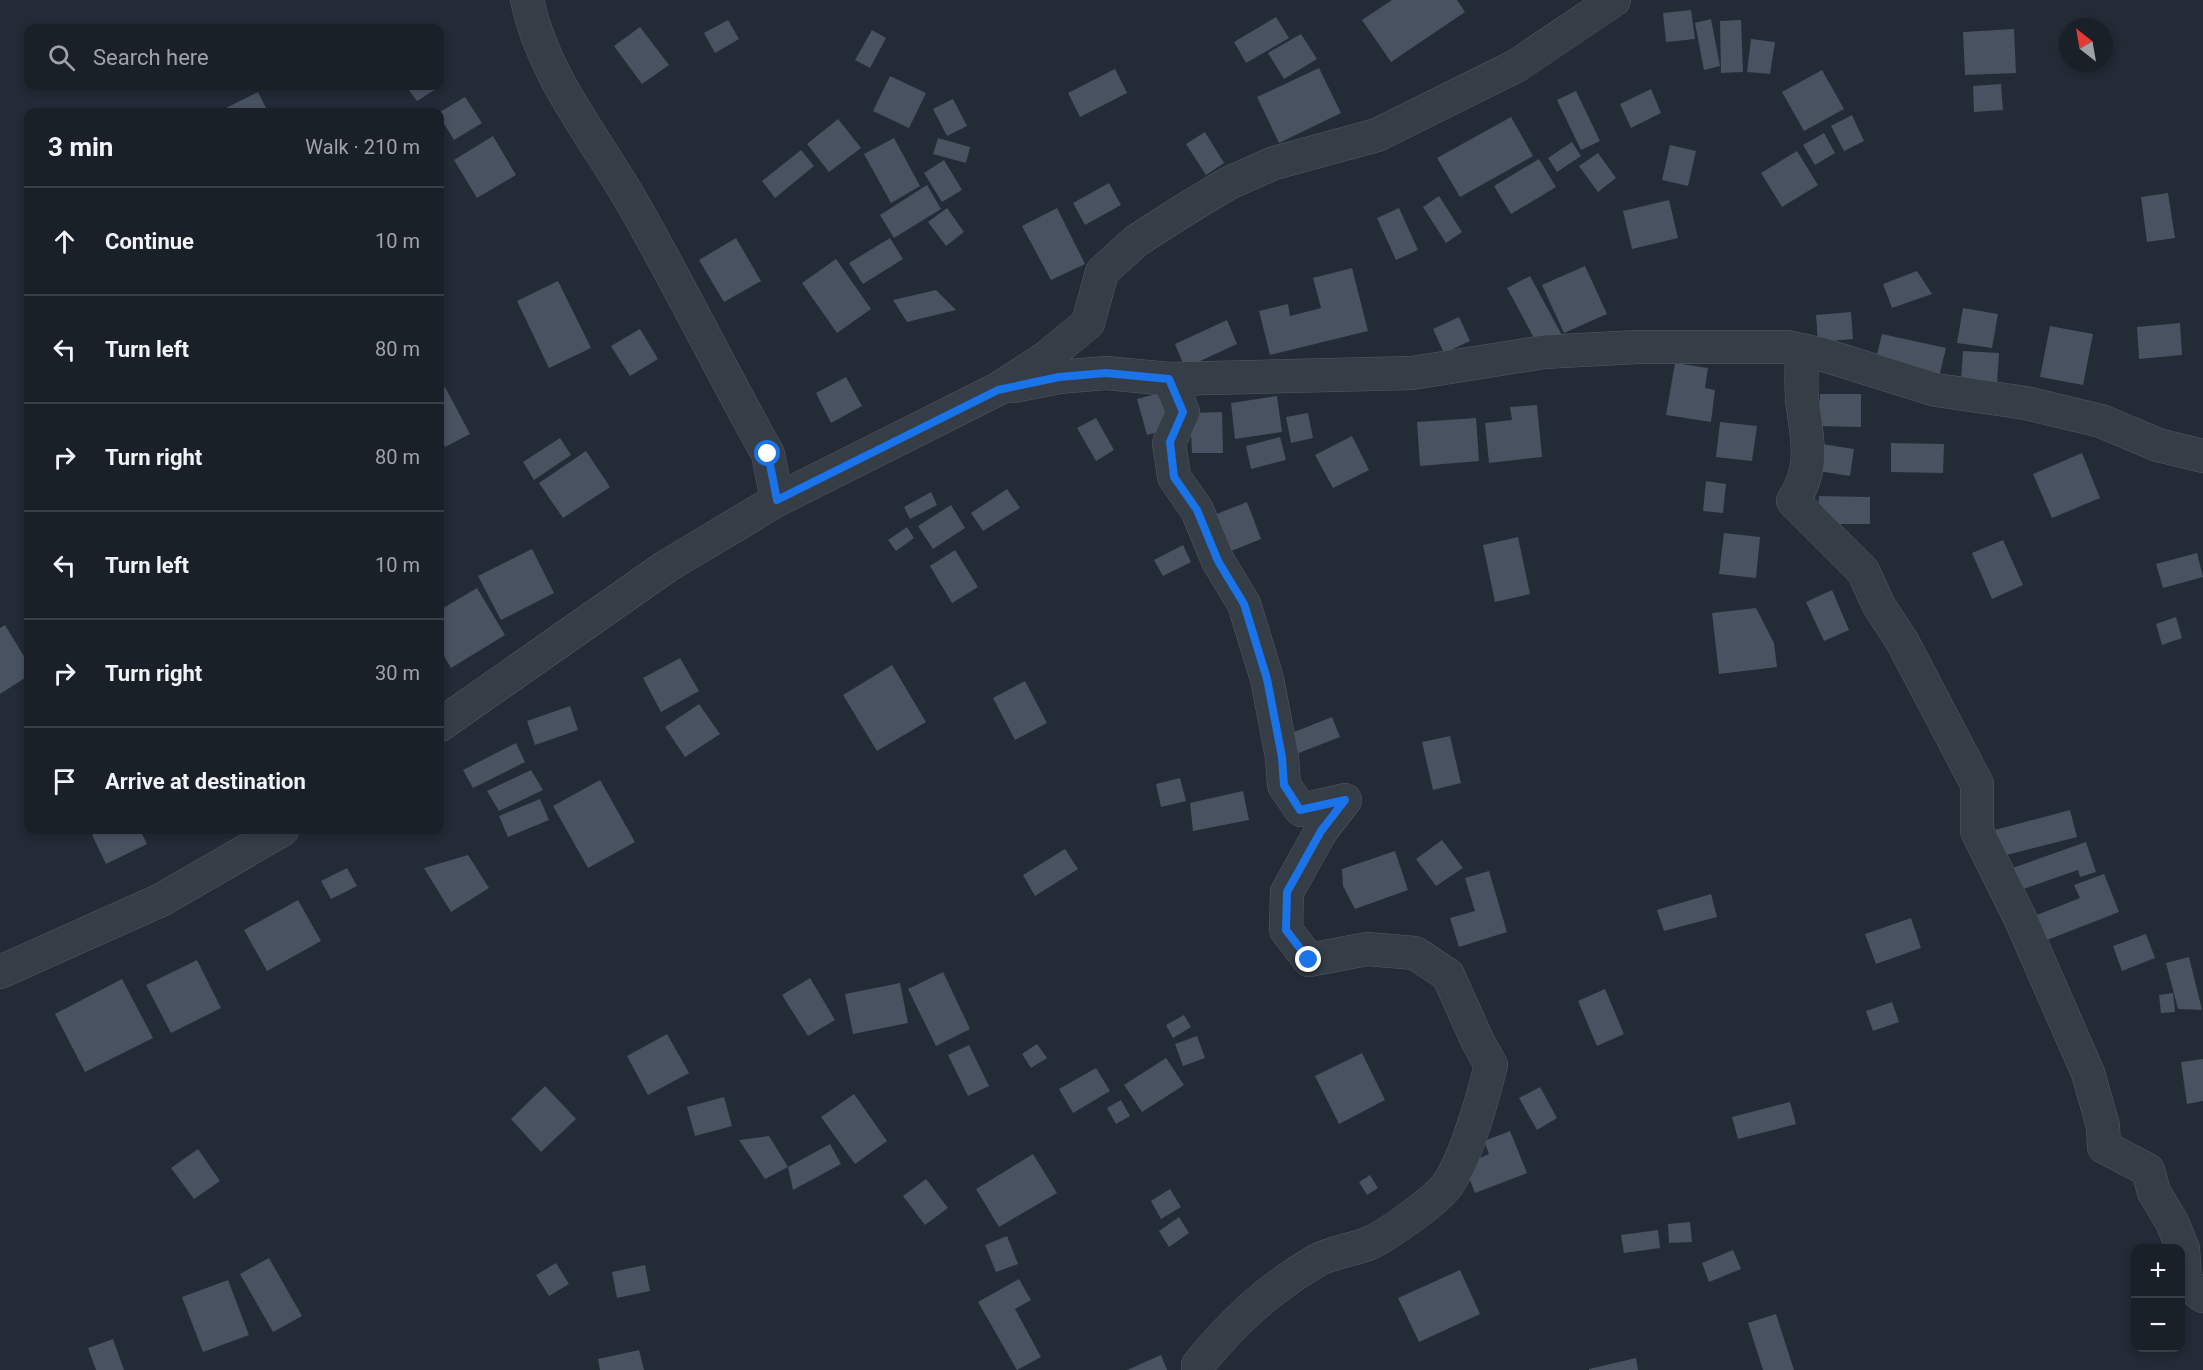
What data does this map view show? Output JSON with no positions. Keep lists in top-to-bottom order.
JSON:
{
  "north": "top left",
  "page": {
    "search": "Search here",
    "heading": ["3 min", "Walk · 210 m"],
    "list": [
      ["Continue", "10 m"],
      ["Turn left", "80 m"],
      ["Turn right", "80 m"],
      ["Turn left", "10 m"],
      ["Turn right", "30 m"],
      "Arrive at destination"
    ],
    "map_buttons": ["+", "−"]
  }
}
